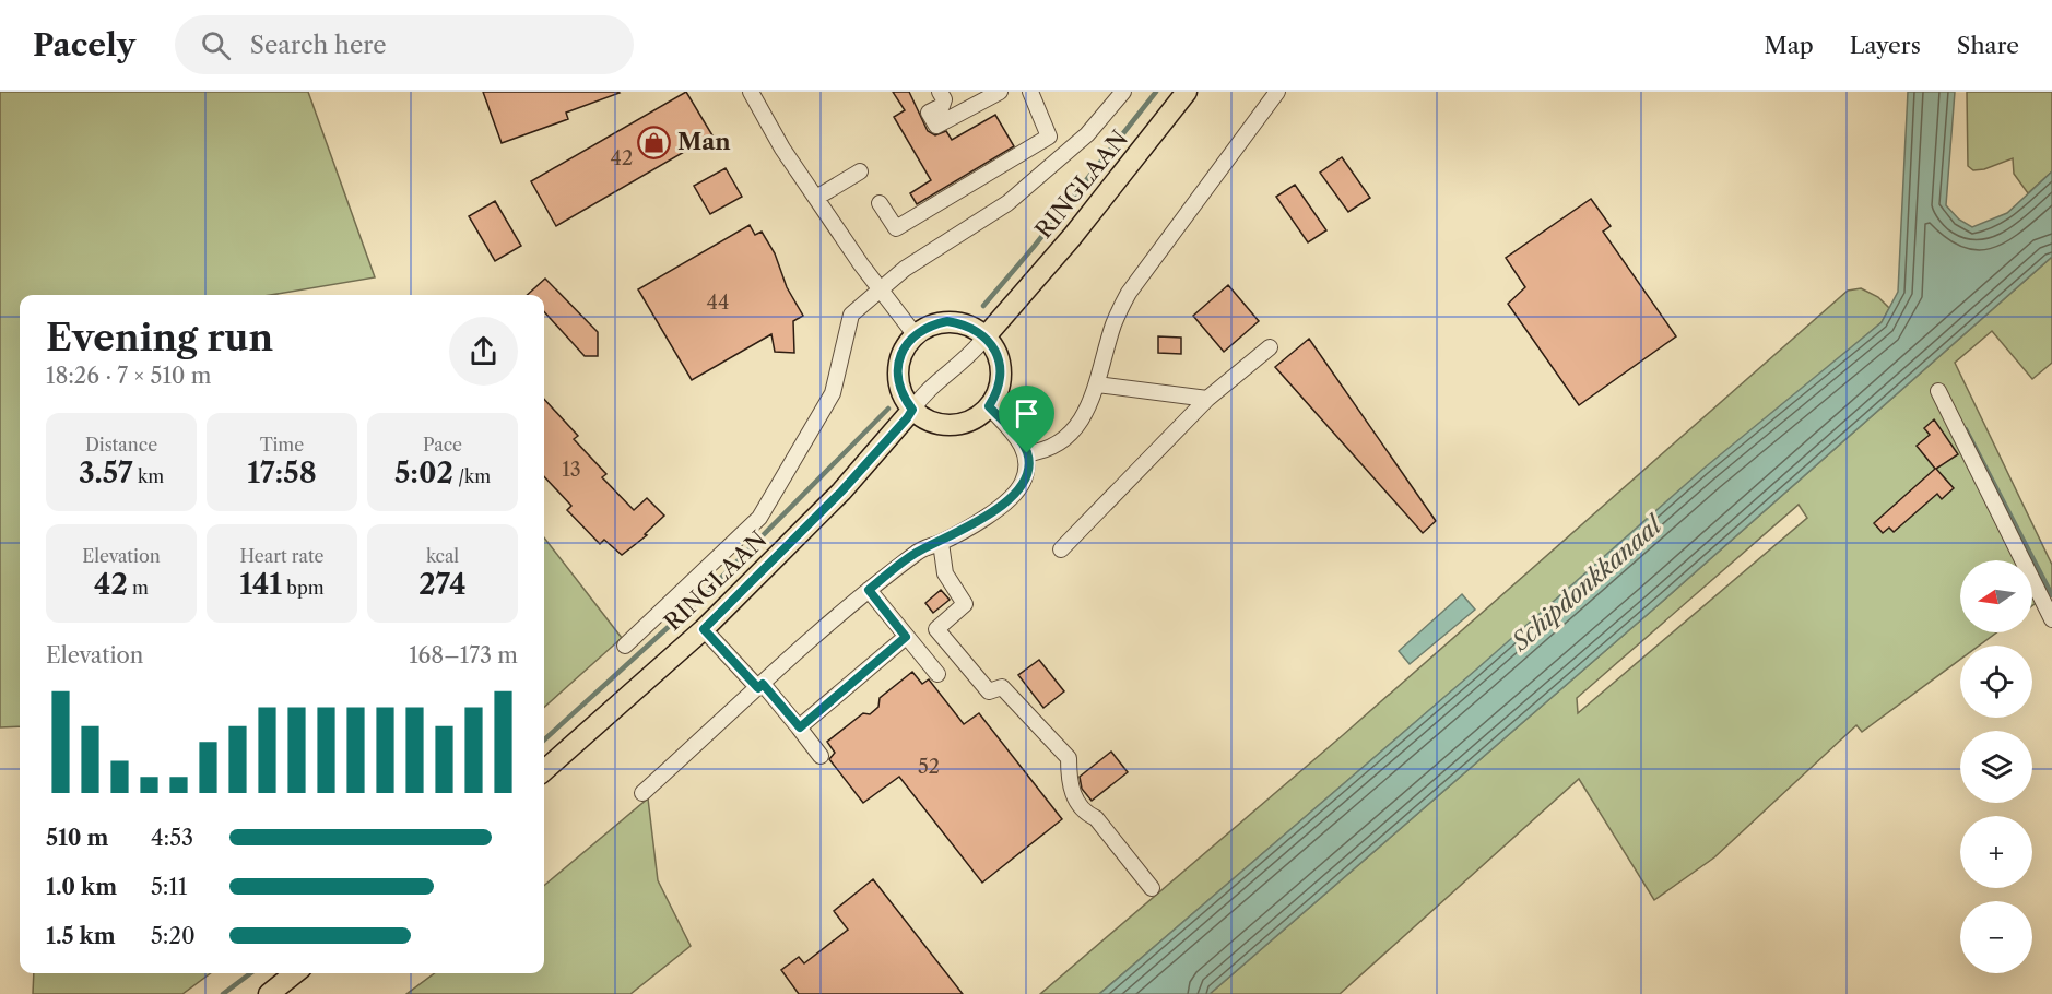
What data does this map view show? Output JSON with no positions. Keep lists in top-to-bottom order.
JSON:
{
  "streets": {
    "main road": ["RINGLAAN"]
  },
  "water": ["Schipdonkkanaal"],
  "places": {
    "shop": ["Man"]
  },
  "house_numbers": [
    "42",
    "44",
    "13",
    "52"
  ],
  "north": "left",
  "page": {
    "header": "Pacely",
    "search": "Search here",
    "nav": ["Map", "Layers", "Share"],
    "heading": ["Evening run", "18:26 · 7 × 510 m"],
    "stats": [
      ["Distance", "3.57 km"],
      ["Time", "17:58"],
      ["Pace", "5:02 /km"],
      ["Elevation", "42 m"],
      ["Heart rate", "141 bpm"],
      ["kcal", "274"]
    ],
    "map_buttons": ["+", "−"],
    "chart": ["Elevation", "168–173 m"],
    "list": [
      {
        "name": "510 m",
        "note": "4:53"
      },
      {
        "name": "1.0 km",
        "note": "5:11"
      },
      {
        "name": "1.5 km",
        "note": "5:20"
      }
    ]
  }
}
